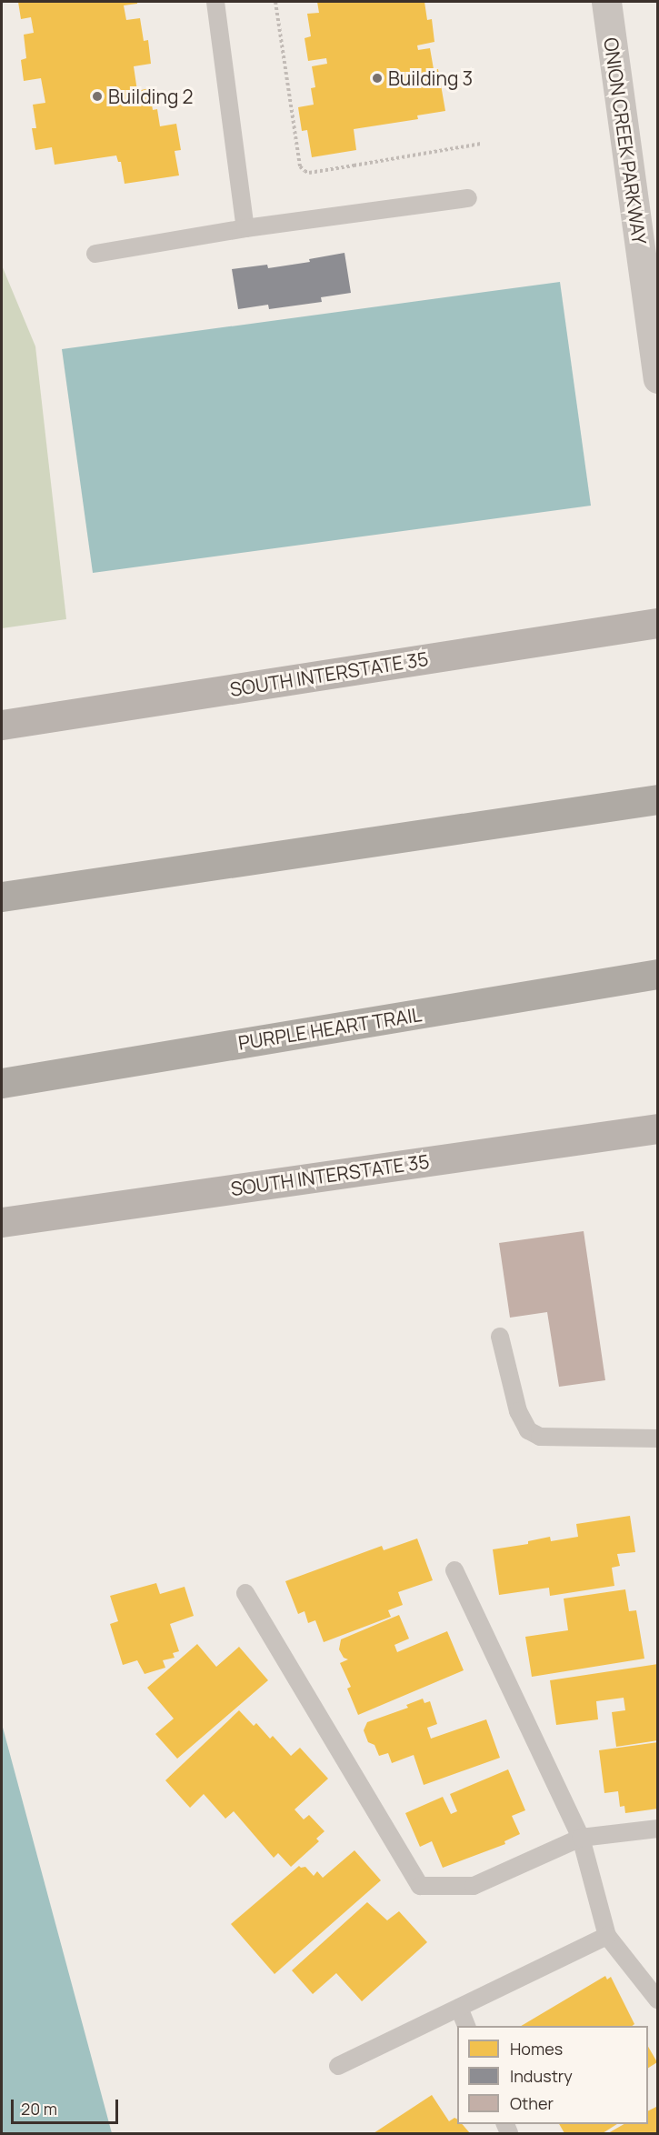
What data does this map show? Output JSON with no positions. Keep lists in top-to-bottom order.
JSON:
{
  "streets": {
    "highway": ["PURPLE HEART TRAIL"],
    "main road": ["SOUTH INTERSTATE 35"],
    "street": ["ONION CREEK PARKWAY"]
  },
  "places": ["Building 3", "Building 2"],
  "legend": ["Homes", "Industry", "Other"],
  "scale_bar": "20 m"
}
